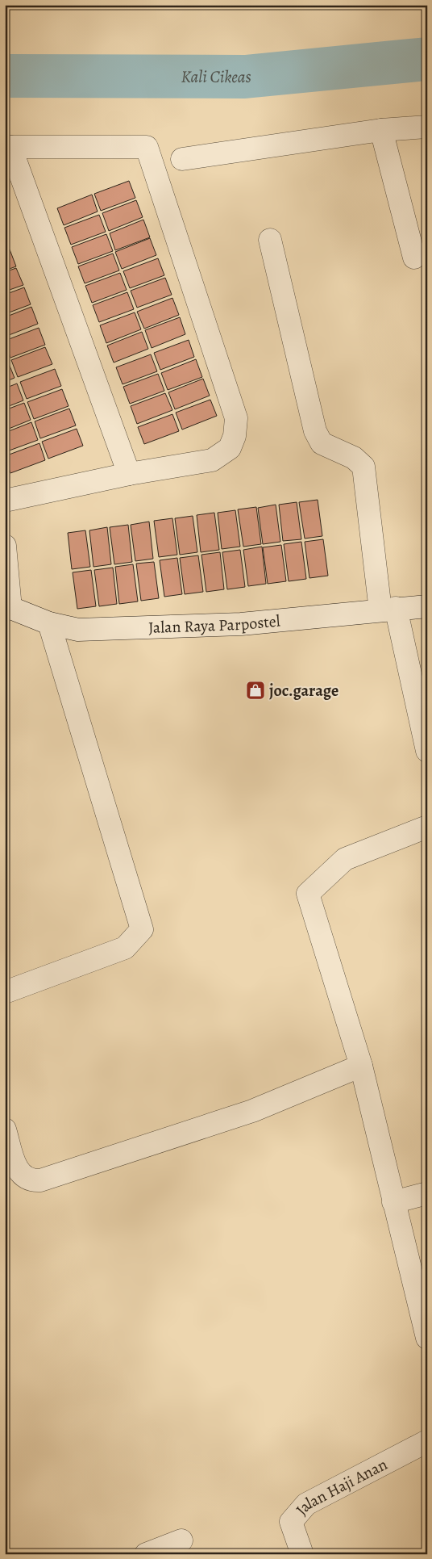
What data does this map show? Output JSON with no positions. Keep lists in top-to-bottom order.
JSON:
{
  "streets": {
    "street": ["Jalan Raya Parpostel", "Jalan Haji Anan"]
  },
  "water": ["Kali Cikeas"],
  "places": {
    "shop": ["joc.garage"]
  }
}
